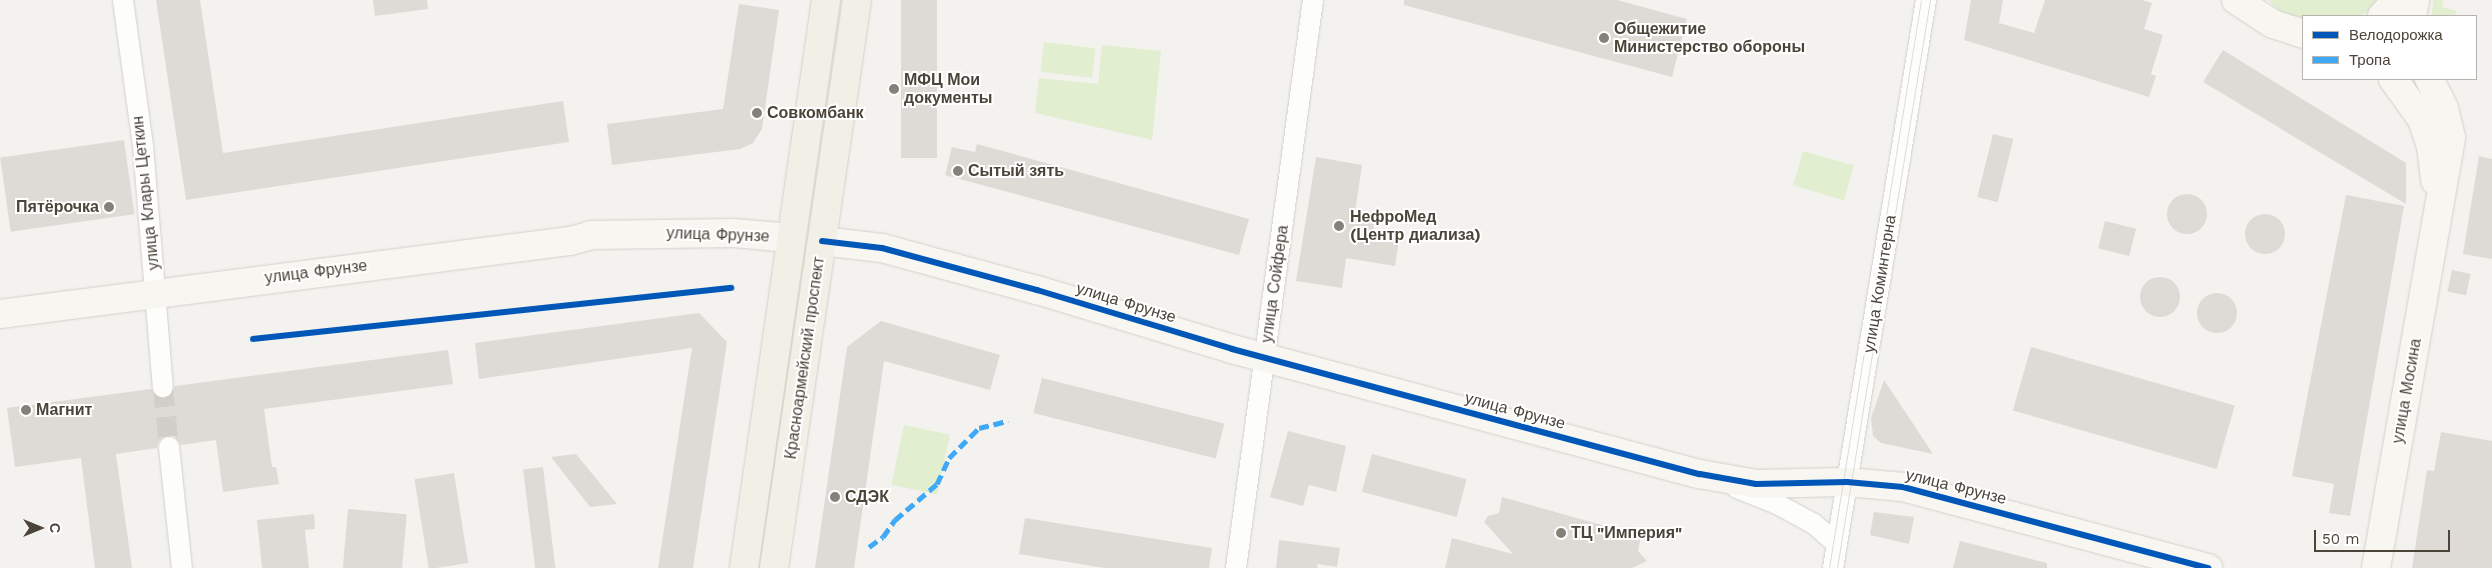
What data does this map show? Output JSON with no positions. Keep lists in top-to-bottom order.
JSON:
{
  "streets": {
    "main road": ["улица Фрунзе", "Красноармейский проспект"],
    "street": [
      "улица Клары Цеткин",
      "улица Сойфера",
      "улица Коминтерна",
      "улица Мосина"
    ]
  },
  "crossings": [
    ["улица Клары Цеткин", "улица Фрунзе"],
    ["улица Фрунзе", "улица Сойфера"],
    ["улица Фрунзе", "улица Коминтерна"],
    ["улица Фрунзе", "Красноармейский проспект"]
  ],
  "places": [
    "Общежитие Министерство обороны",
    "МФЦ Мои документы",
    "Совкомбанк",
    "Сытый зять",
    "Пятёрочка",
    "НефроМед (Центр диализа)",
    "Магнит",
    "СДЭК",
    "ТЦ \"Империя\""
  ],
  "legend": ["Велодорожка", "Тропа"],
  "scale_bar": "50 m",
  "north": "right"
}
